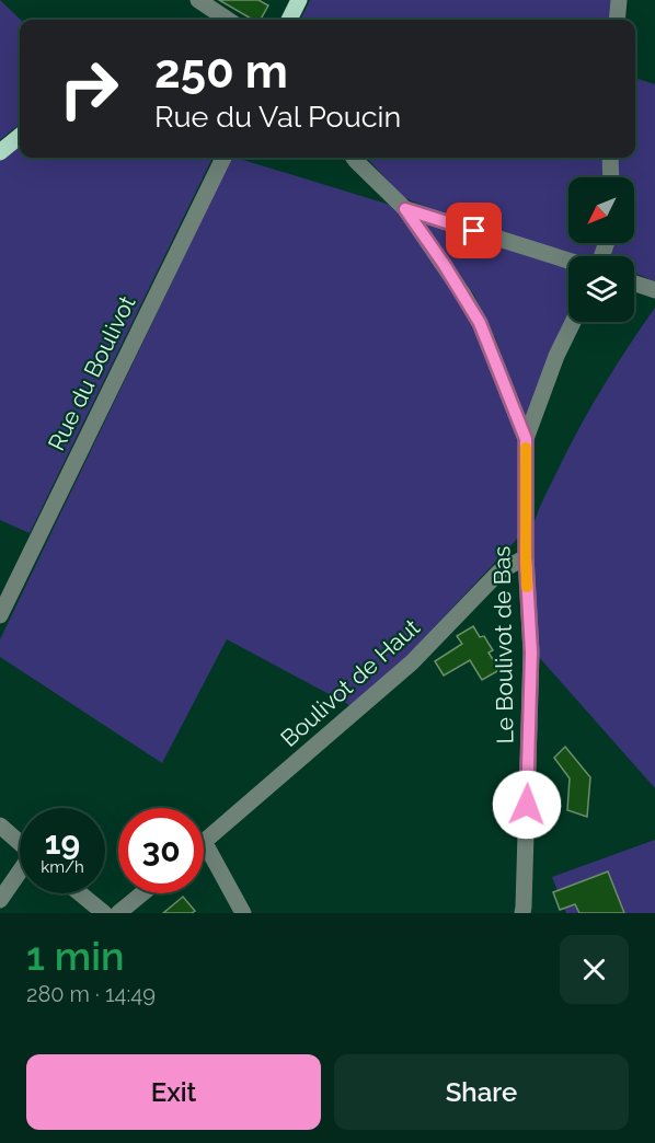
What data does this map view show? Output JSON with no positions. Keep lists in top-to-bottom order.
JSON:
{
  "streets": {
    "street": ["Rue du Boulivot", "Le Boulivot de Bas", "Boulivot de Haut"]
  },
  "crossings": [
    ["Le Boulivot de Bas", "Boulivot de Haut"]
  ],
  "north": "bottom left",
  "page": {
    "turn": ["250 m", "Rue du Val Poucin"],
    "speed": "19 km/h",
    "limit": "30",
    "heading": ["1 min", "280 m · 14:49"],
    "buttons": ["Exit", "Share"]
  }
}
